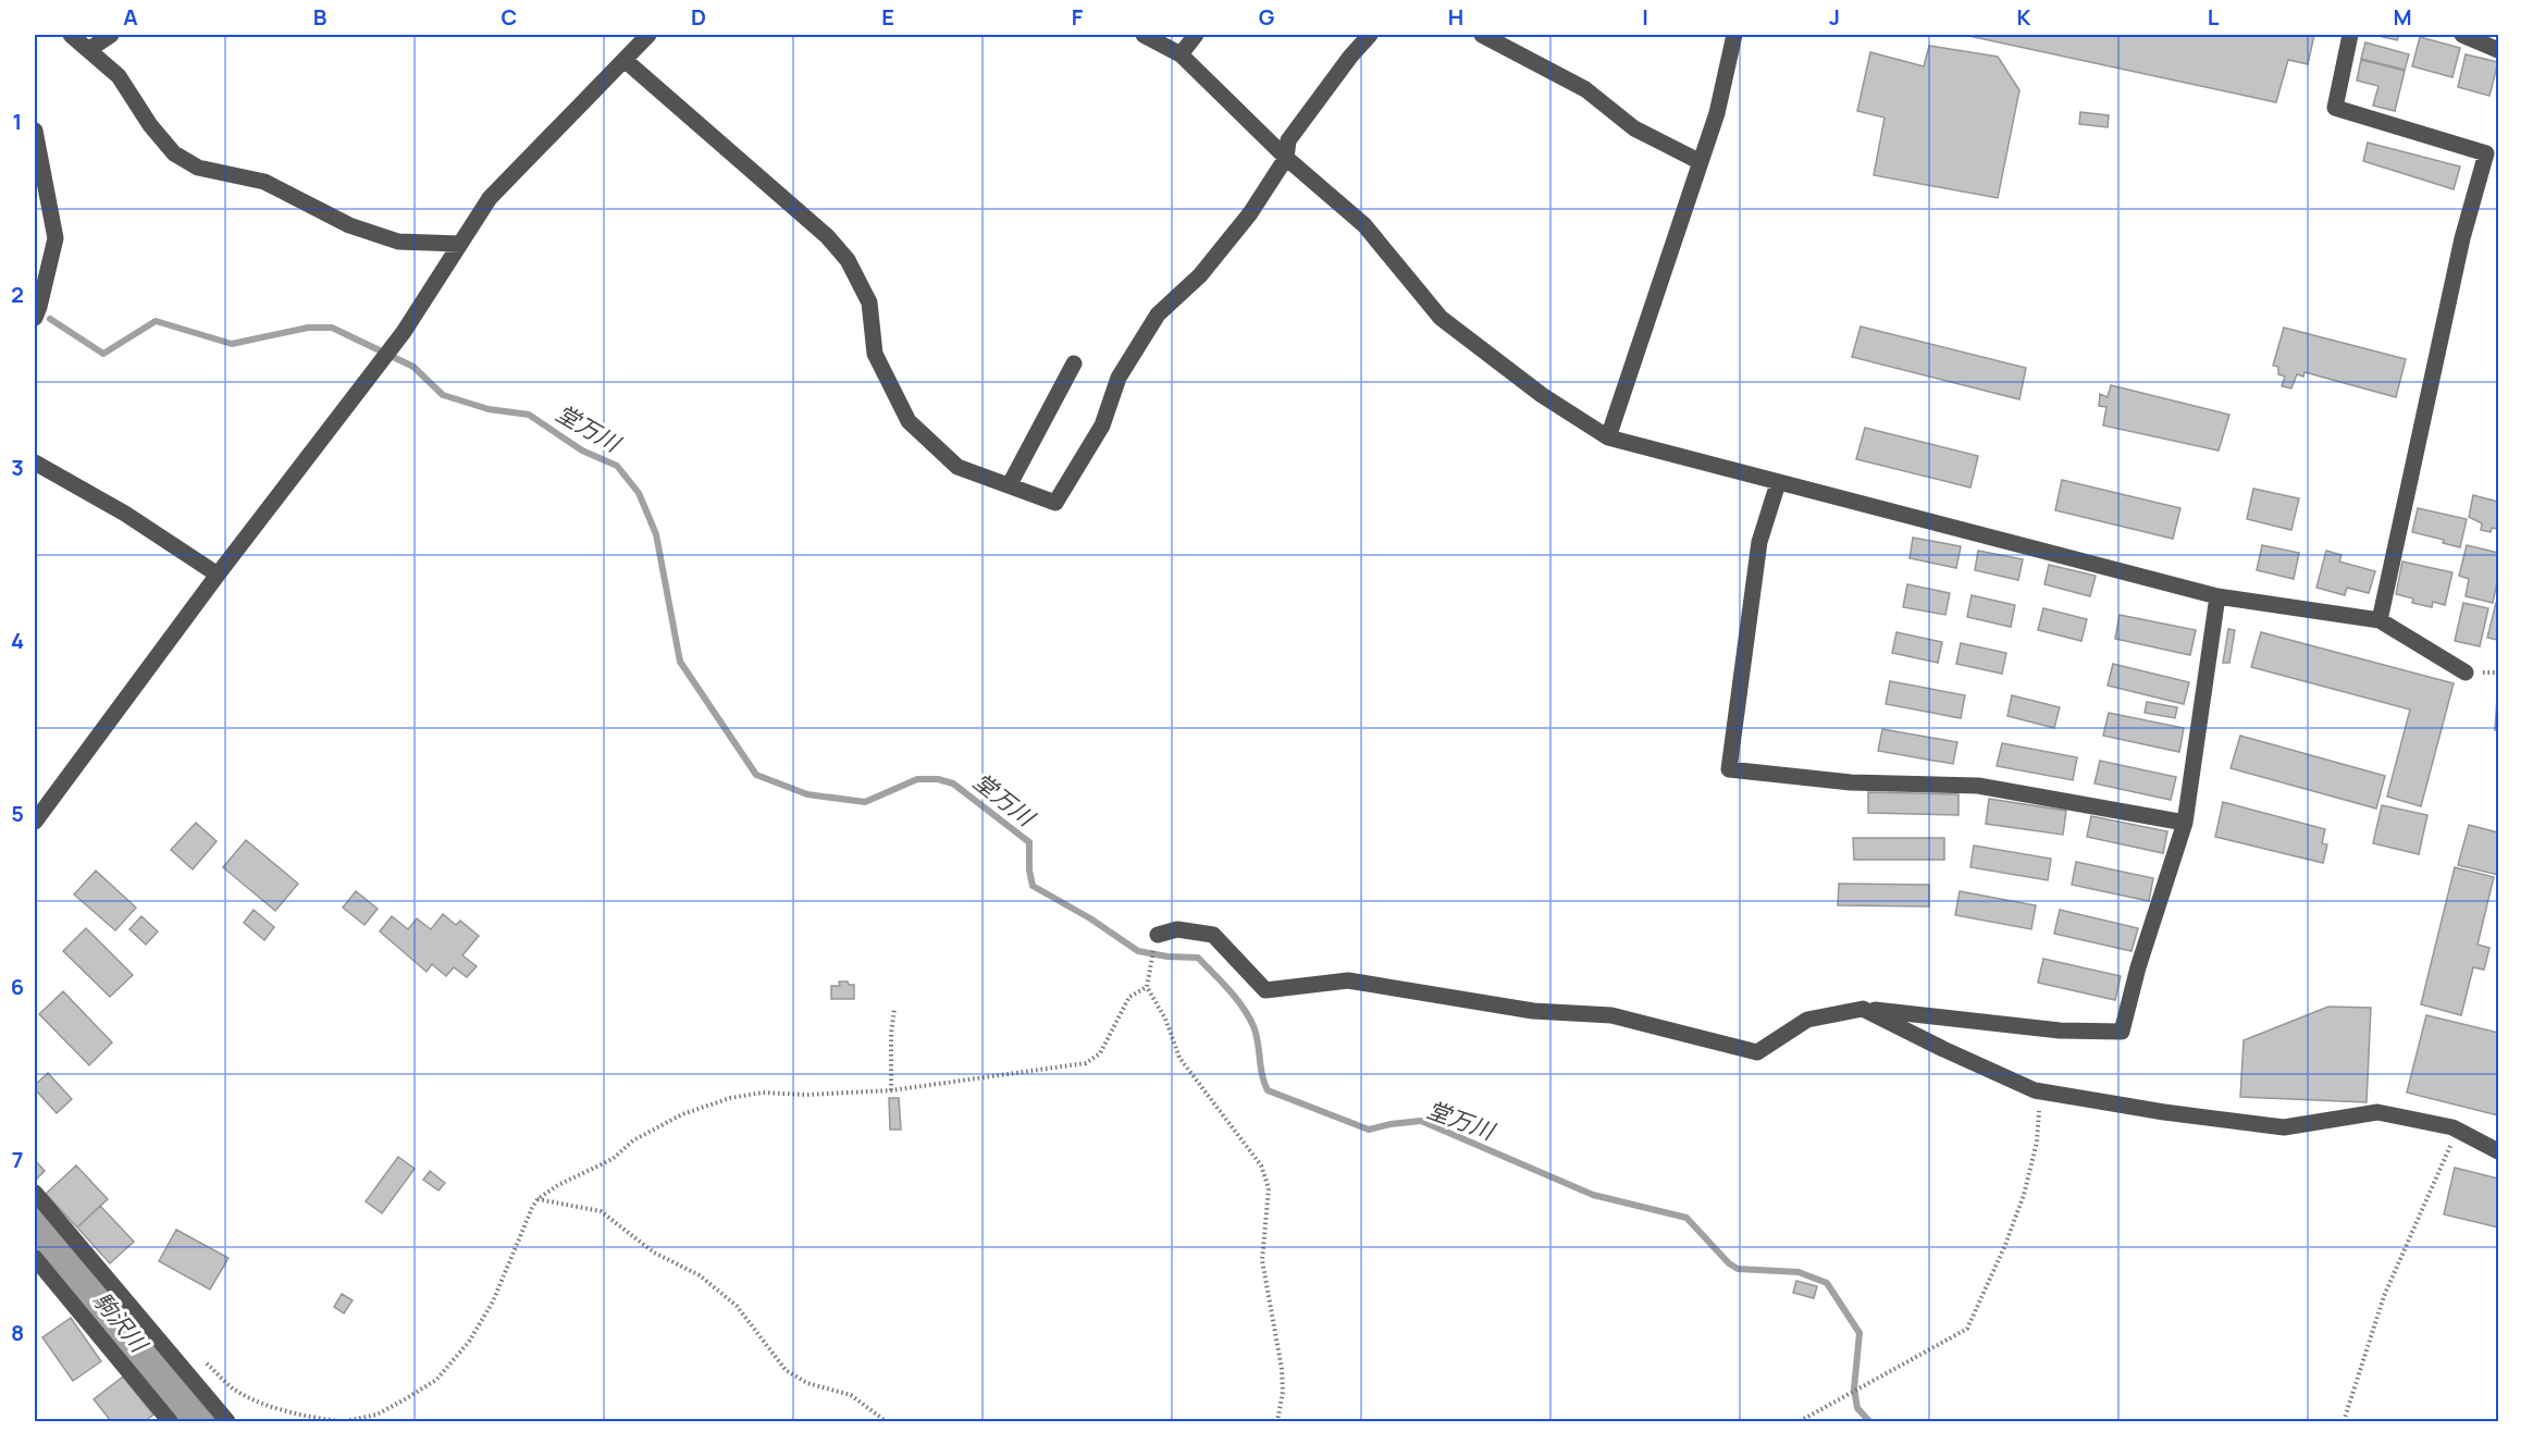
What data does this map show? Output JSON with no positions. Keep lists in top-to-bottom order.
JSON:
{
  "water": ["堂万川", "駒沢川"],
  "grid": {
    "columns": [
      "A",
      "B",
      "C",
      "D",
      "E",
      "F",
      "G",
      "H",
      "I",
      "J",
      "K",
      "L",
      "M"
    ],
    "rows": [
      "1",
      "2",
      "3",
      "4",
      "5",
      "6",
      "7",
      "8"
    ]
  }
}
